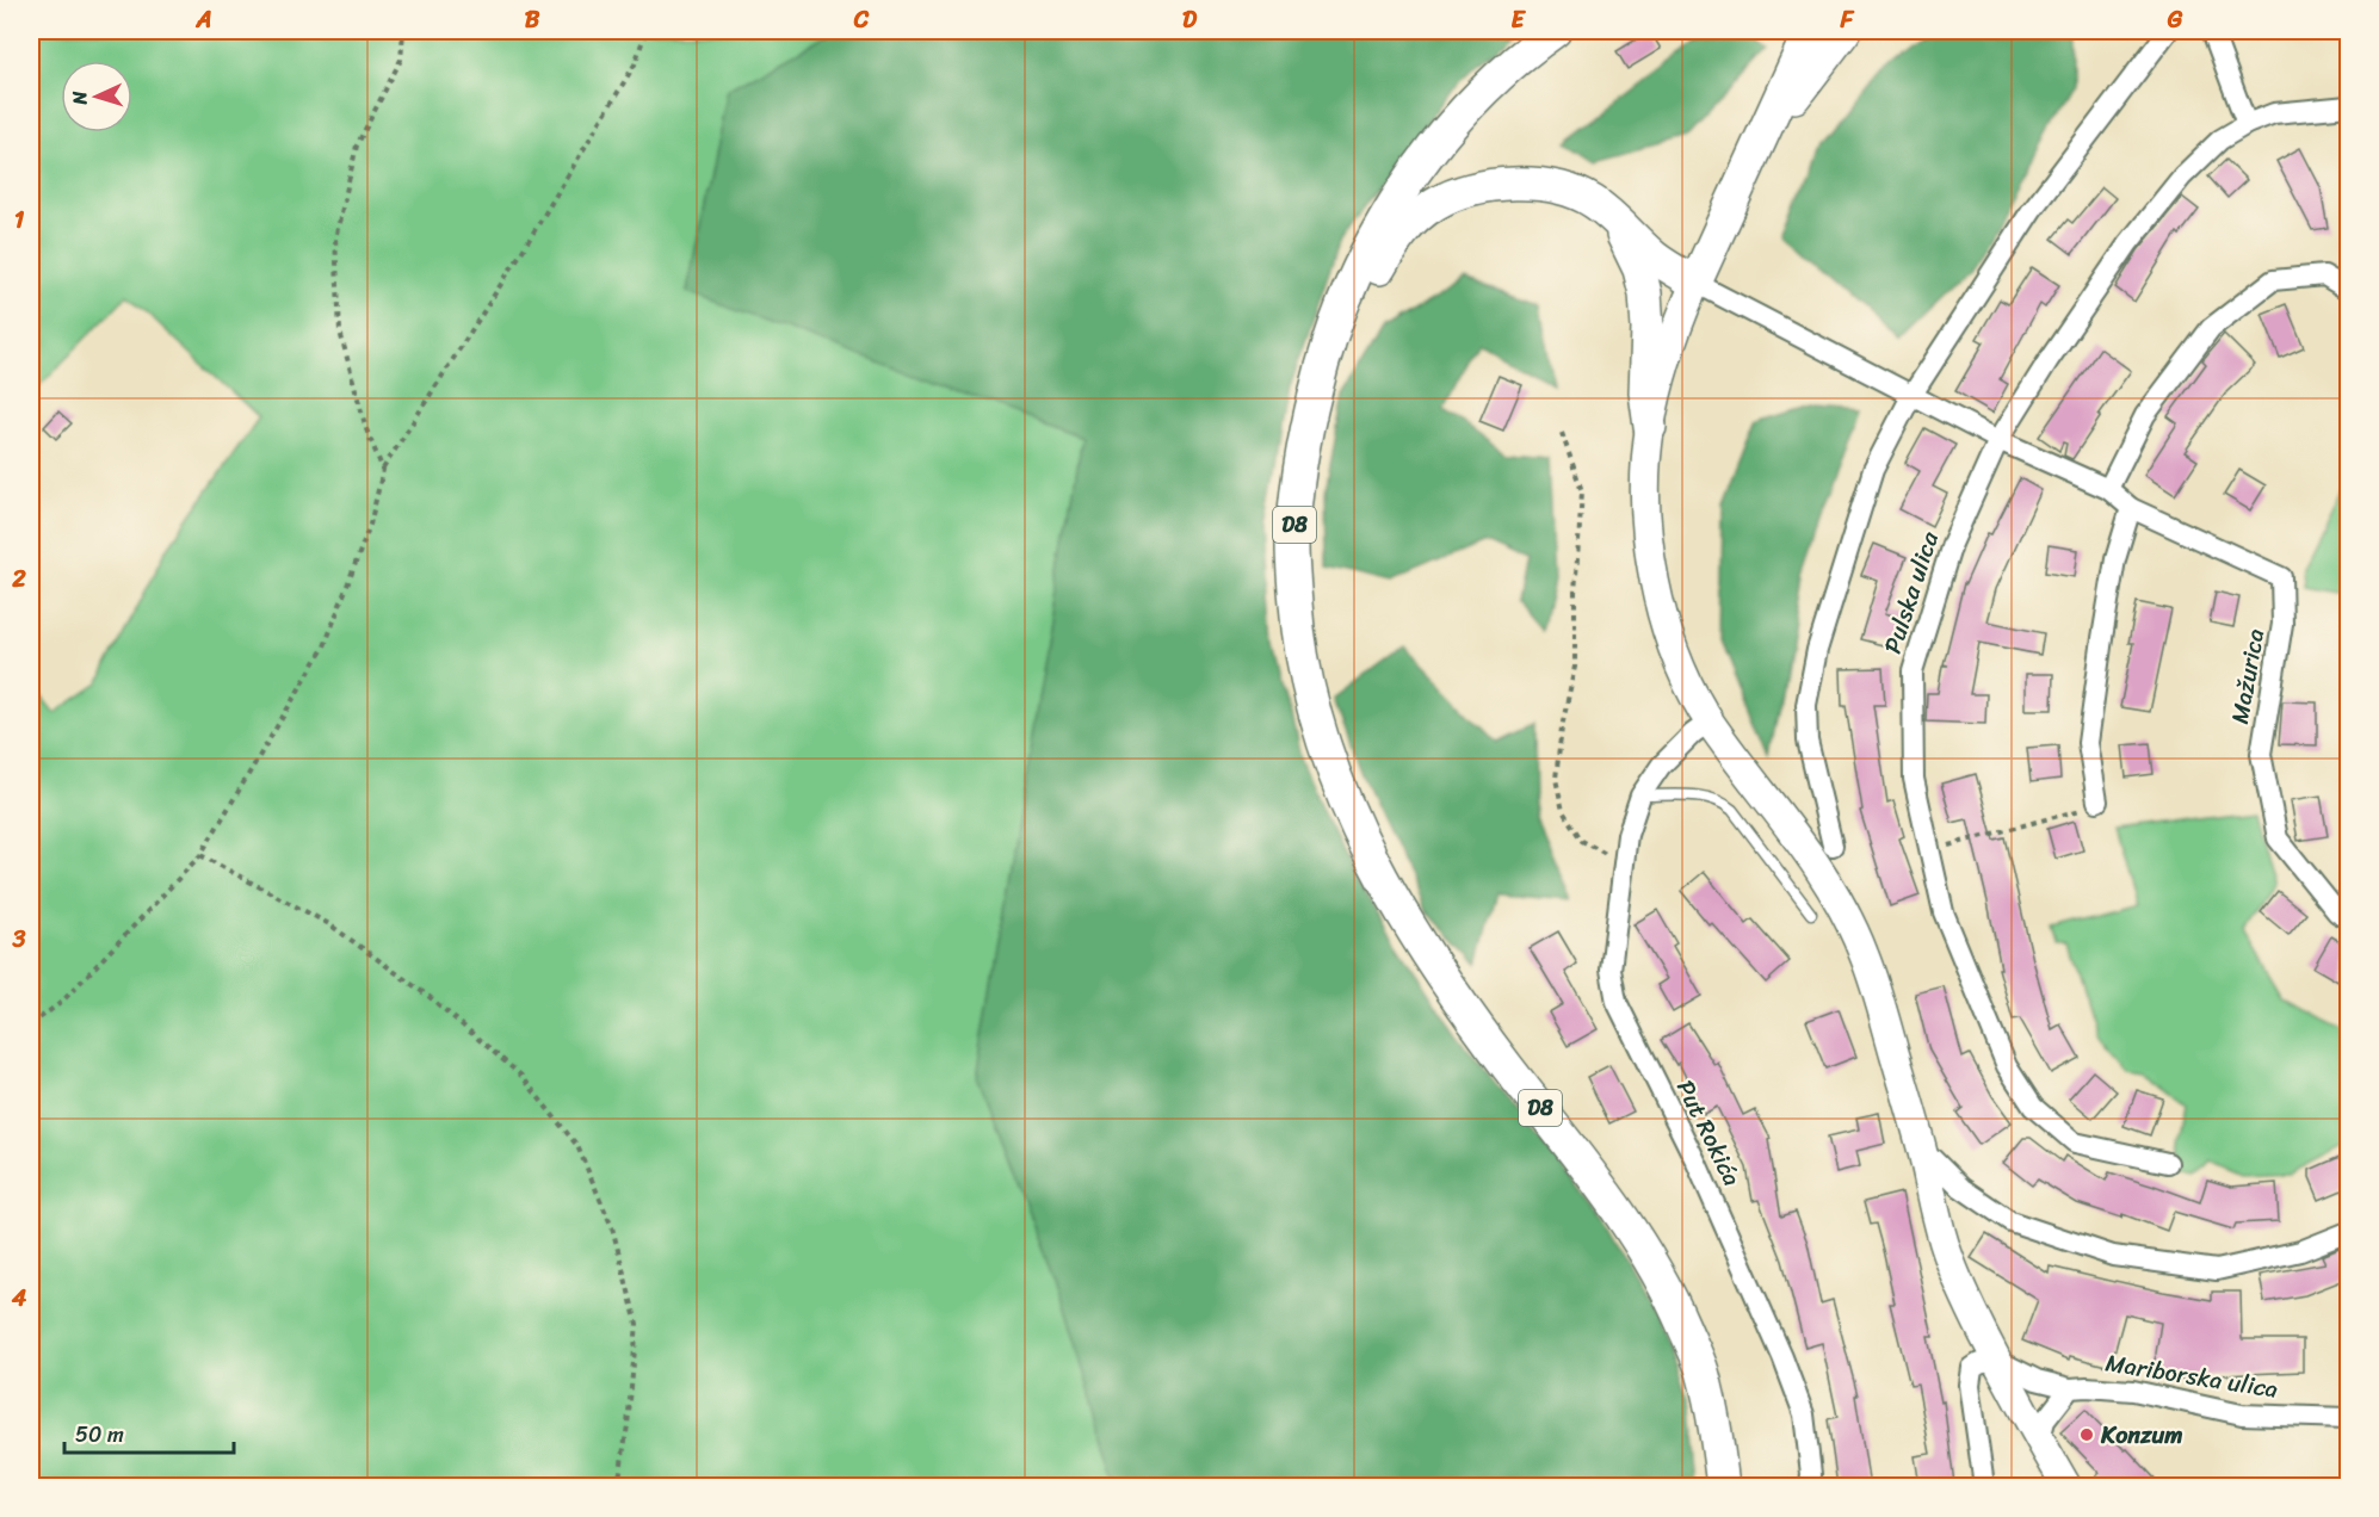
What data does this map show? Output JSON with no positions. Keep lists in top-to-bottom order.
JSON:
{
  "streets": {
    "main road": ["D8"],
    "street": [
      "Pulska ulica",
      "Mažurica",
      "Put Rokića",
      "Mariborska ulica"
    ]
  },
  "crossings": [
    ["Pulska ulica", "Mažurica"]
  ],
  "places": ["Konzum"],
  "scale_bar": "50 m",
  "north": "left",
  "grid": {
    "columns": [
      "A",
      "B",
      "C",
      "D",
      "E",
      "F",
      "G"
    ],
    "rows": [
      "1",
      "2",
      "3",
      "4"
    ]
  }
}
